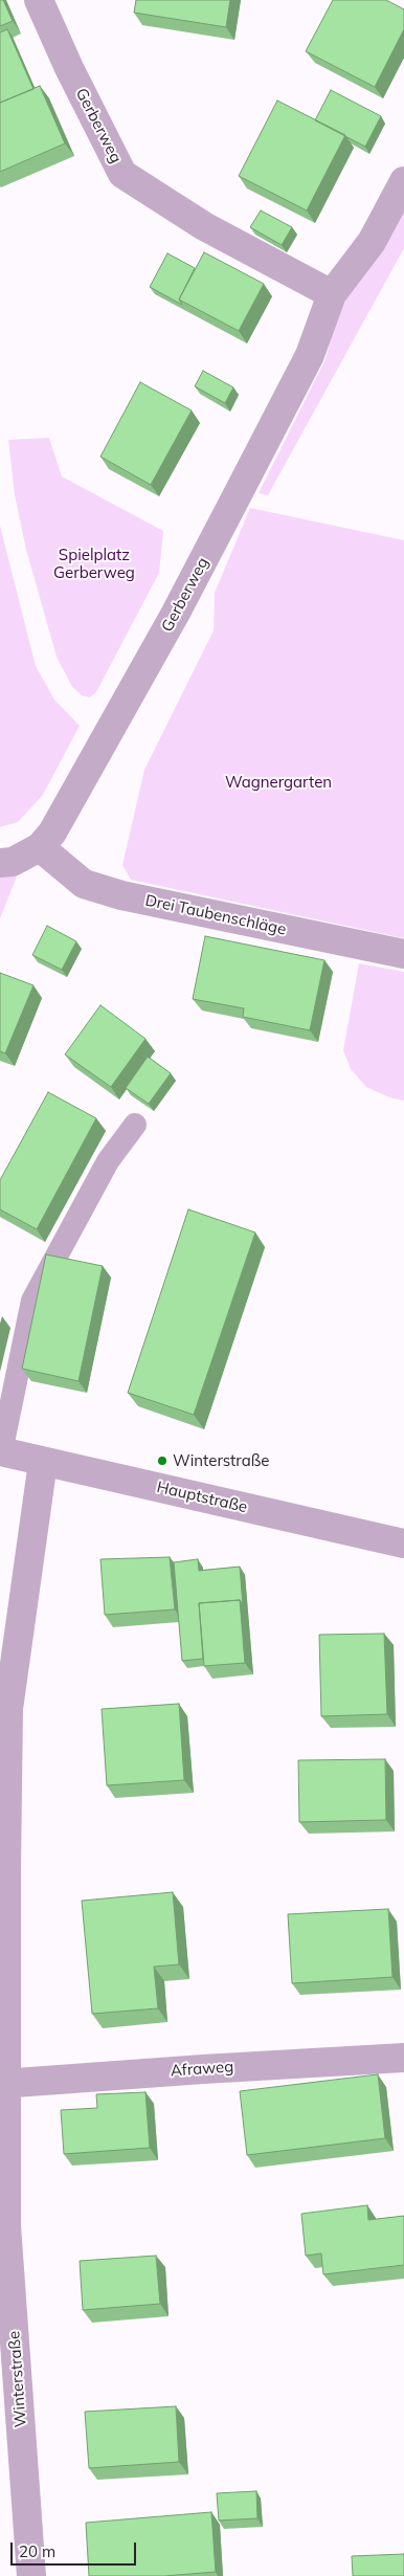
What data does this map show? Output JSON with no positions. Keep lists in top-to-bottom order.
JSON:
{
  "streets": {
    "street": [
      "Gerberweg",
      "Drei Taubenschläge",
      "Hauptstraße",
      "Afraweg",
      "Winterstraße"
    ]
  },
  "crossings": [
    ["Gerberweg", "Drei Taubenschläge"],
    ["Hauptstraße", "Winterstraße"],
    ["Afraweg", "Winterstraße"]
  ],
  "parks": ["Spielplatz Gerberweg", "Wagnergarten"],
  "places": ["Winterstraße"],
  "scale_bar": "20 m"
}
